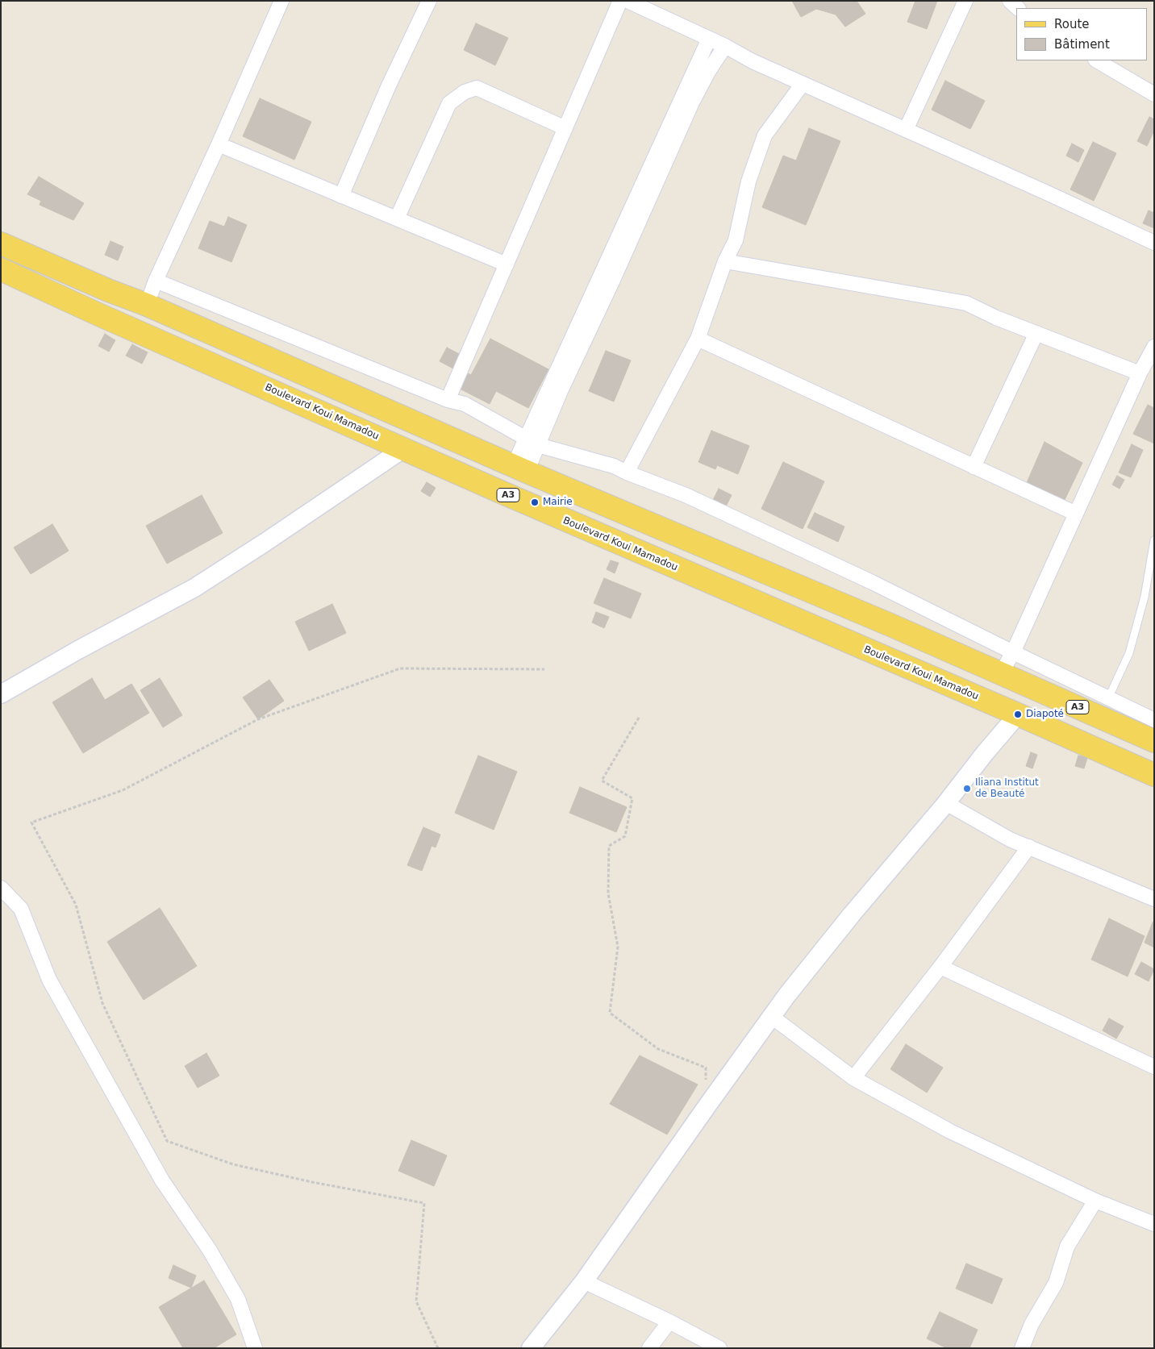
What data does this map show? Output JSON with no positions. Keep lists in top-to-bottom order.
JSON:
{
  "streets": {
    "main road": ["Boulevard Koui Mamadou", "A3"]
  },
  "places": ["Mairie", "Diapoté", "Iliana Institut de Beauté"],
  "legend": ["Route", "Bâtiment"]
}
